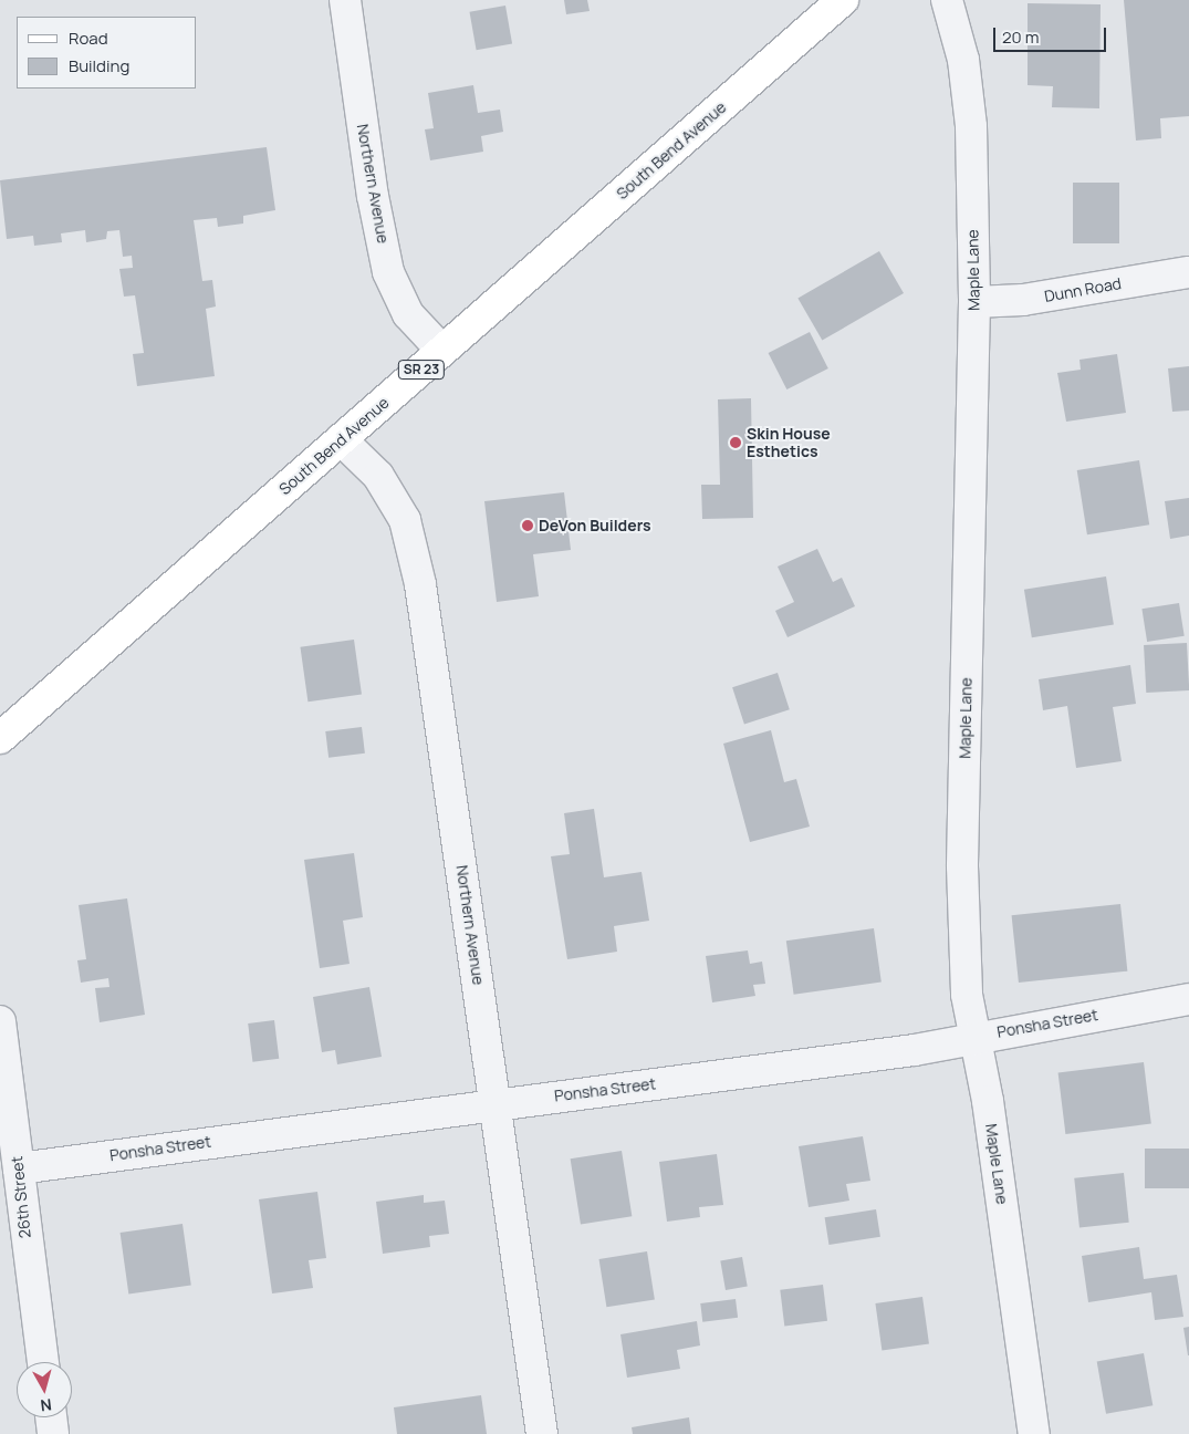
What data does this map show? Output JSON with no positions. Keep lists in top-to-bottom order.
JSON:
{
  "streets": {
    "main road": ["South Bend Avenue", "SR 23"],
    "street": [
      "Northern Avenue",
      "Maple Lane",
      "Dunn Road",
      "Ponsha Street",
      "26th Street"
    ]
  },
  "crossings": [
    ["South Bend Avenue", "Northern Avenue"],
    ["Northern Avenue", "Ponsha Street"],
    ["Maple Lane", "Dunn Road"],
    ["Maple Lane", "Ponsha Street"],
    ["Ponsha Street", "26th Street"]
  ],
  "places": ["Skin House Esthetics", "DeVon Builders"],
  "legend": ["Road", "Building"],
  "scale_bar": "20 m",
  "north": "bottom"
}
